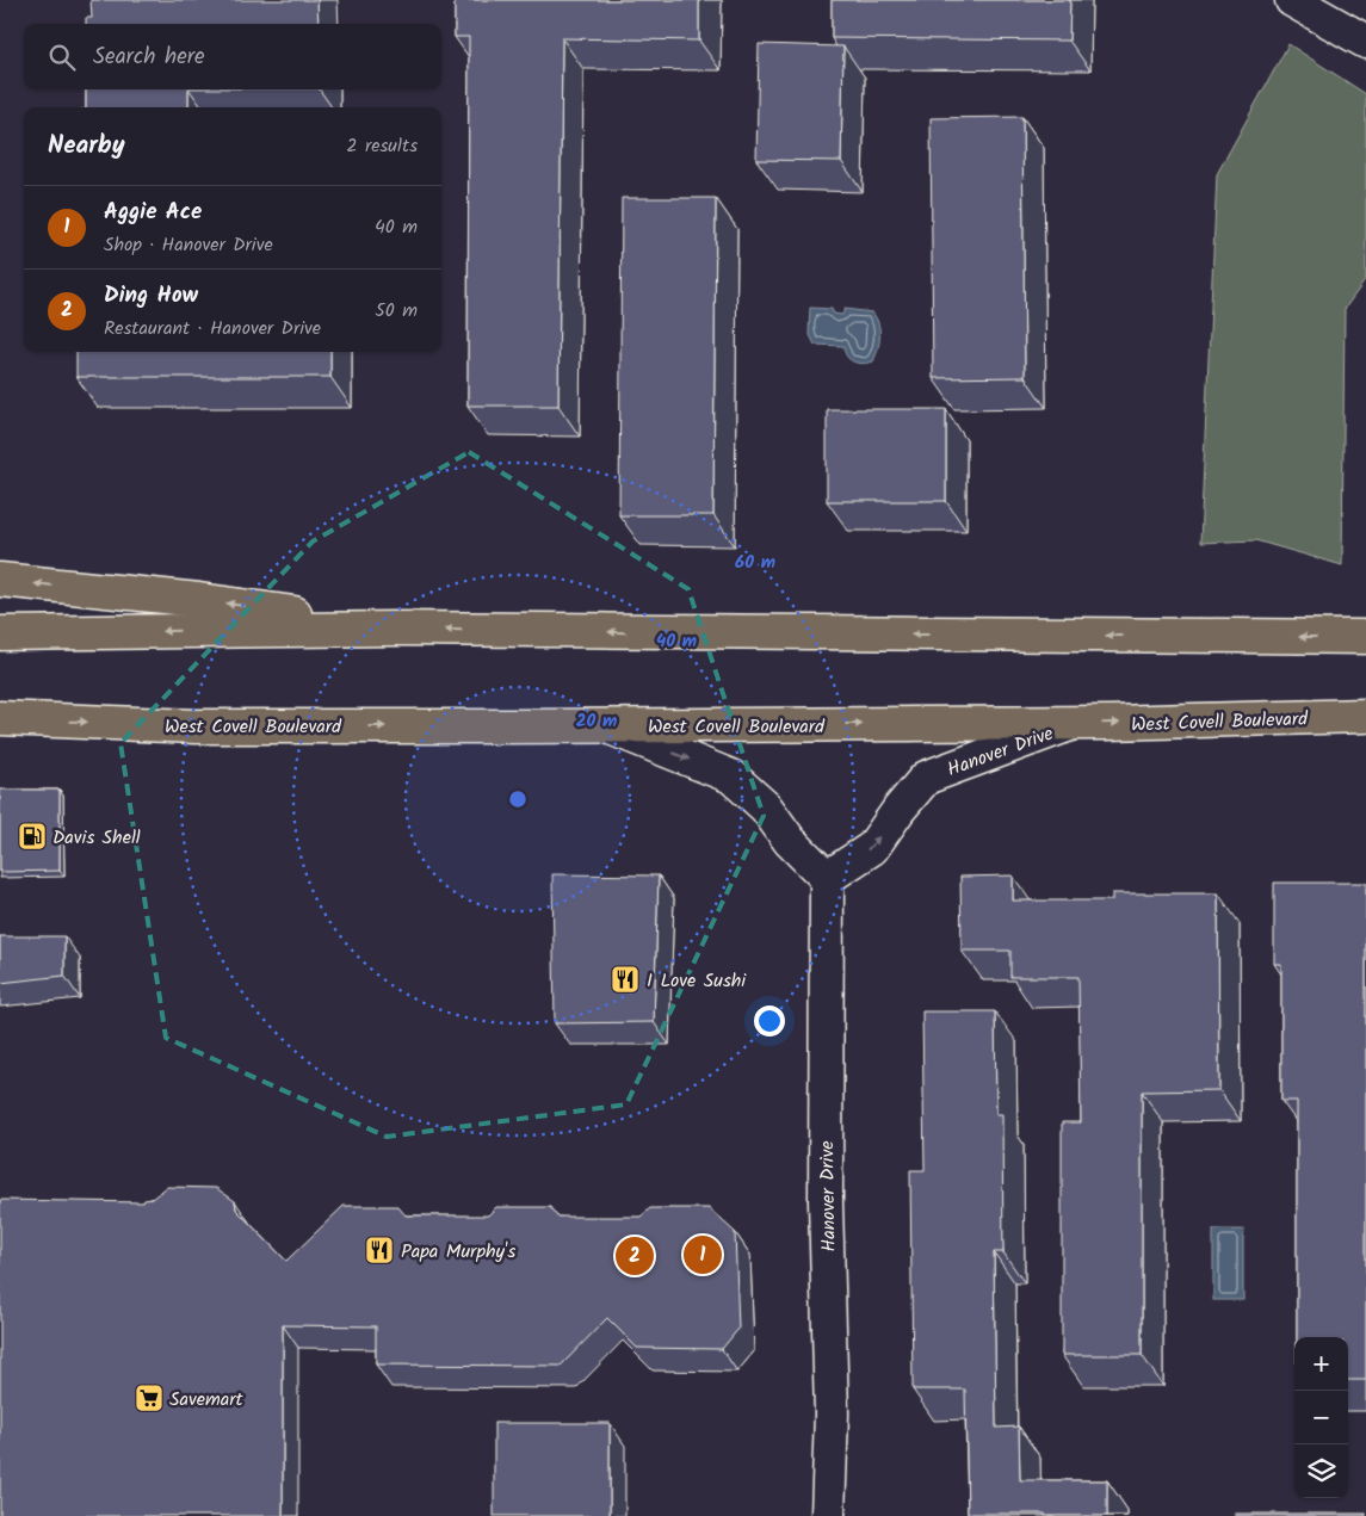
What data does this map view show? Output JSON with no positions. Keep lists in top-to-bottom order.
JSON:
{
  "streets": {
    "main road": ["West Covell Boulevard"],
    "street": ["Hanover Drive"]
  },
  "crossings": [
    ["West Covell Boulevard", "Hanover Drive"]
  ],
  "places": {
    "fuel station": ["Davis Shell"],
    "restaurant": ["I Love Sushi", "Papa Murphy's"],
    "supermarket": ["Savemart"]
  },
  "page": {
    "search": "Search here",
    "heading": ["Nearby", "2 results"],
    "list": [
      {
        "mark": "1",
        "name": "Aggie Ace",
        "note": "Shop · Hanover Drive",
        "value": "40 m"
      },
      {
        "mark": "2",
        "name": "Ding How",
        "note": "Restaurant · Hanover Drive",
        "value": "50 m"
      }
    ],
    "pins": ["1", "2"],
    "map_buttons": ["+", "−"]
  },
  "rings": ["60 m", "40 m", "20 m"]
}
